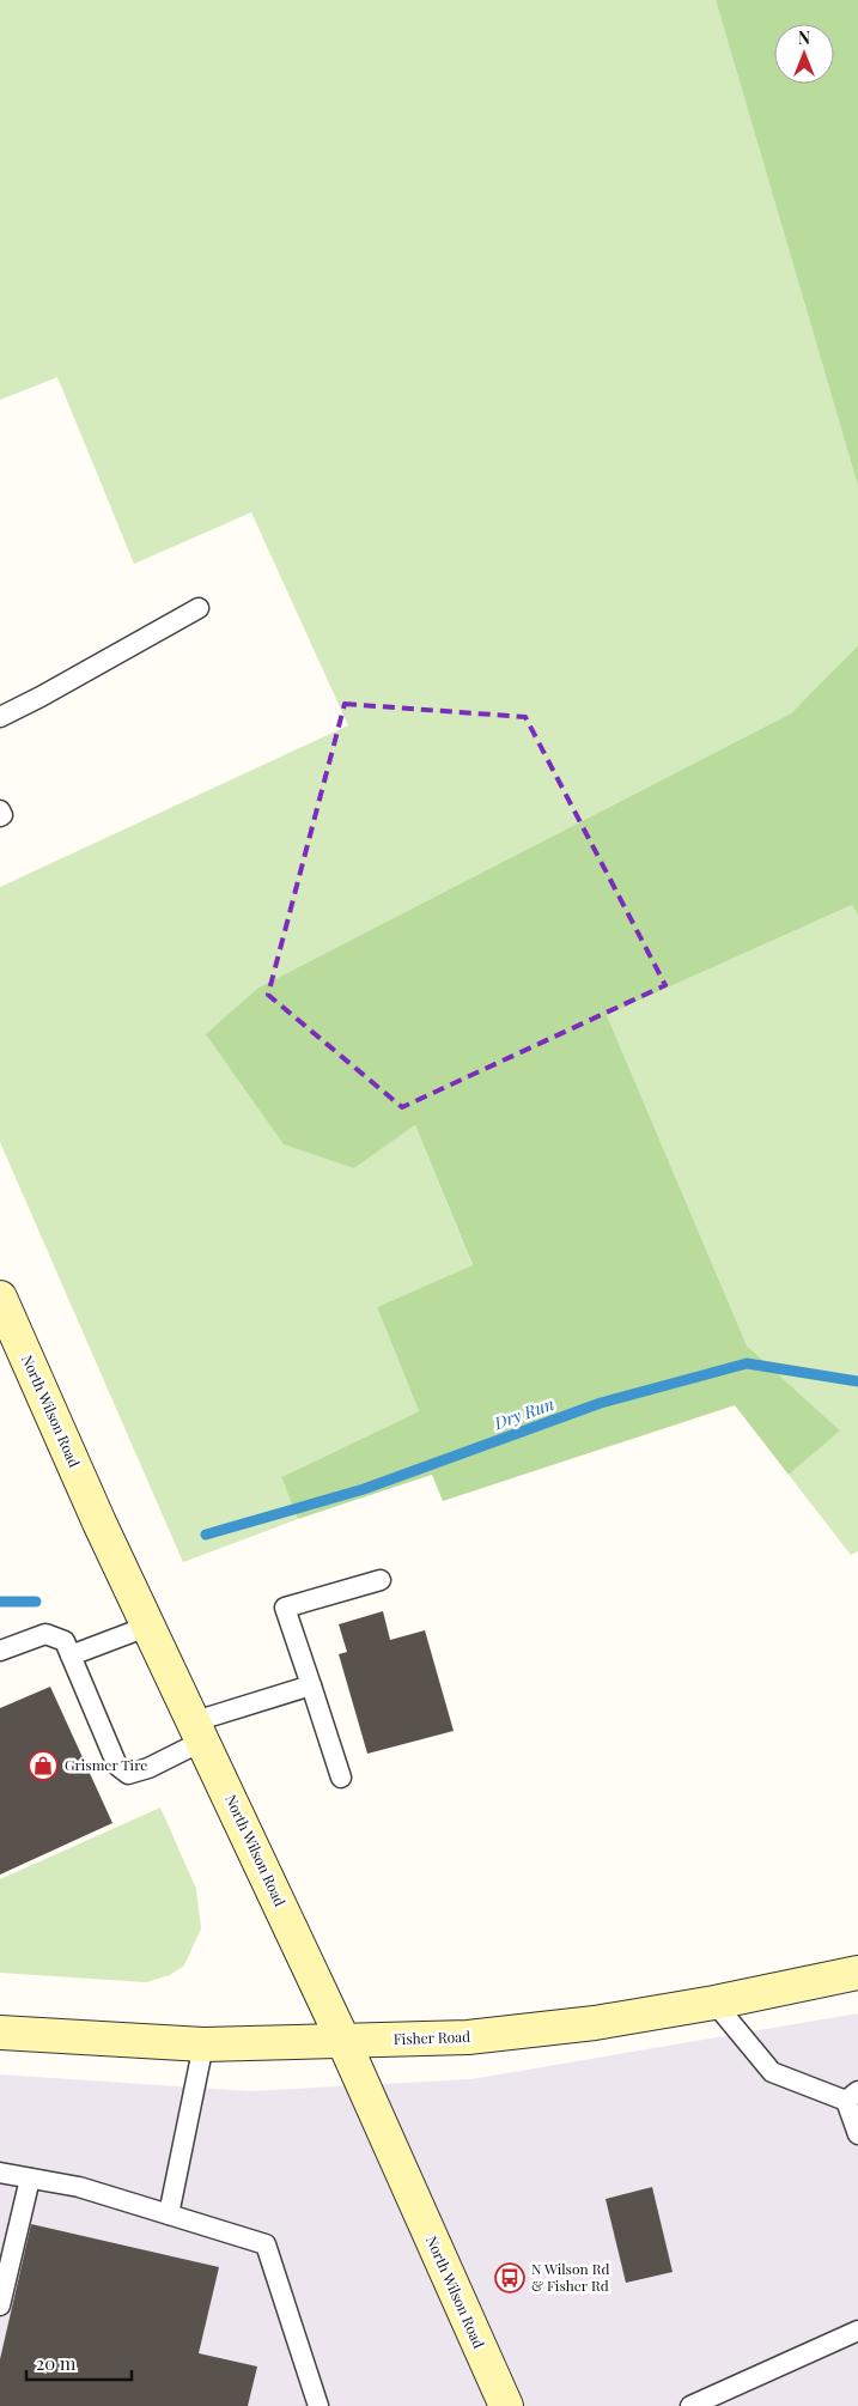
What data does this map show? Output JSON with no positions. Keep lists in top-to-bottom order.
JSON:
{
  "streets": {
    "main road": ["North Wilson Road", "Fisher Road"]
  },
  "crossings": [
    ["North Wilson Road", "Fisher Road"]
  ],
  "water": ["Dry Run"],
  "places": {
    "shop": ["Grismer Tire"],
    "bus stop": ["N Wilson Rd & Fisher Rd"]
  },
  "scale_bar": "20 m",
  "north": "top"
}
